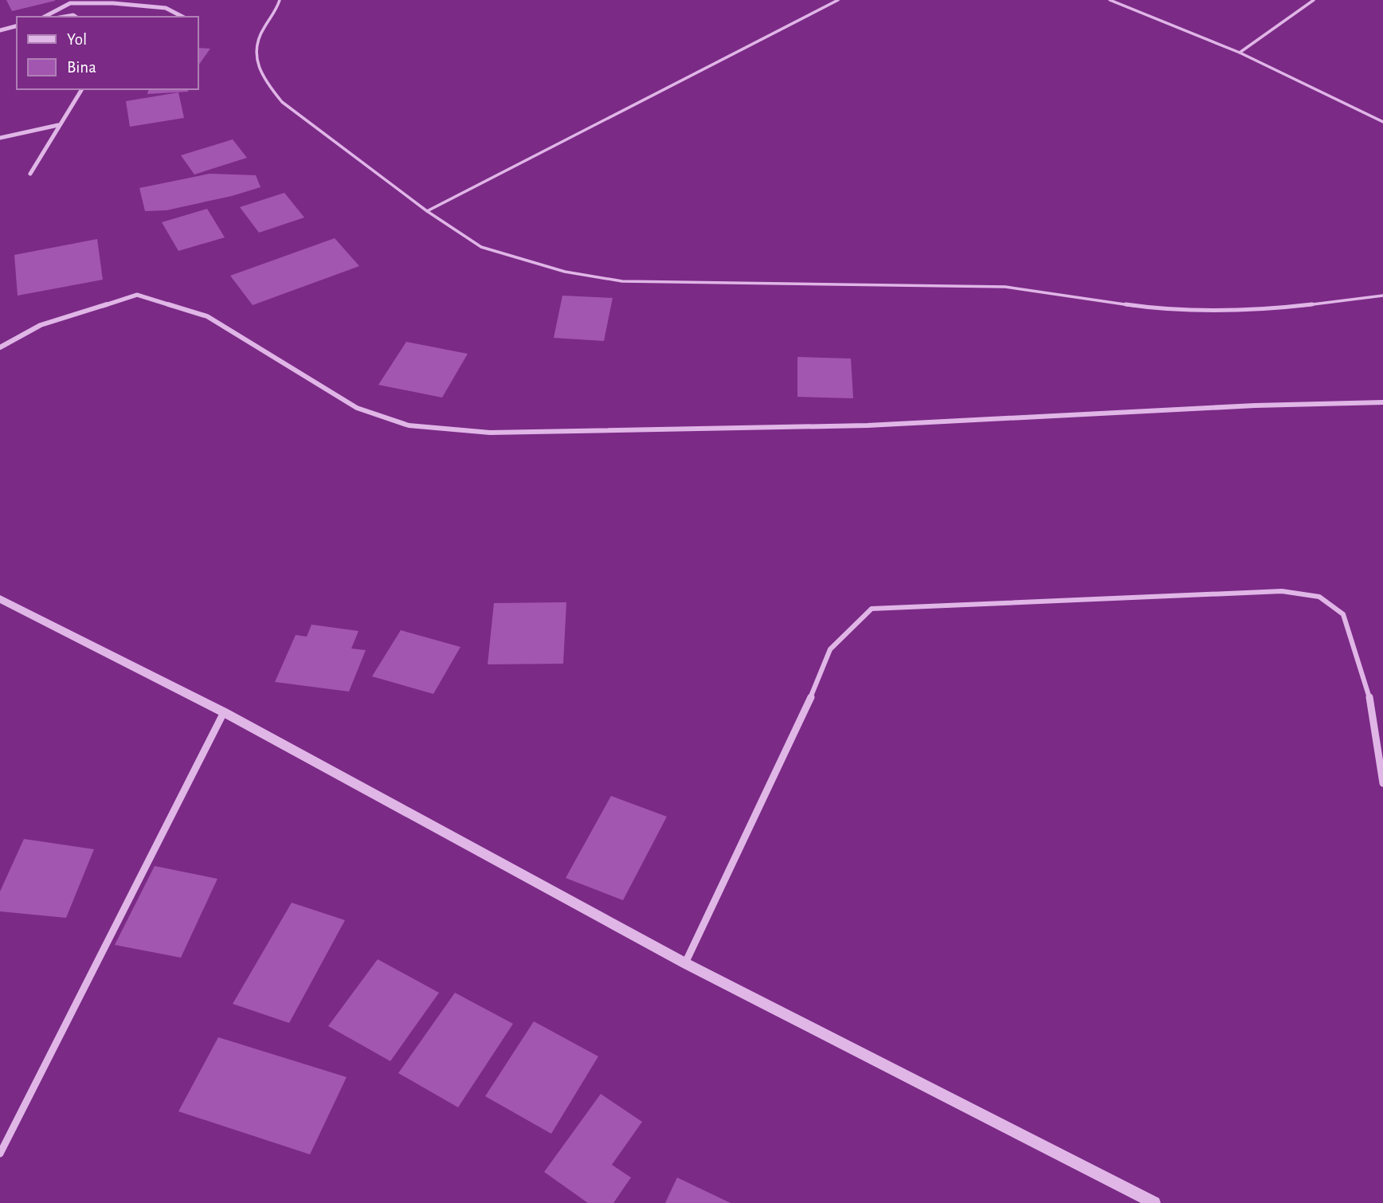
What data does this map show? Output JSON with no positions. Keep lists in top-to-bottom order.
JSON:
{
  "legend": ["Yol", "Bina"]
}
